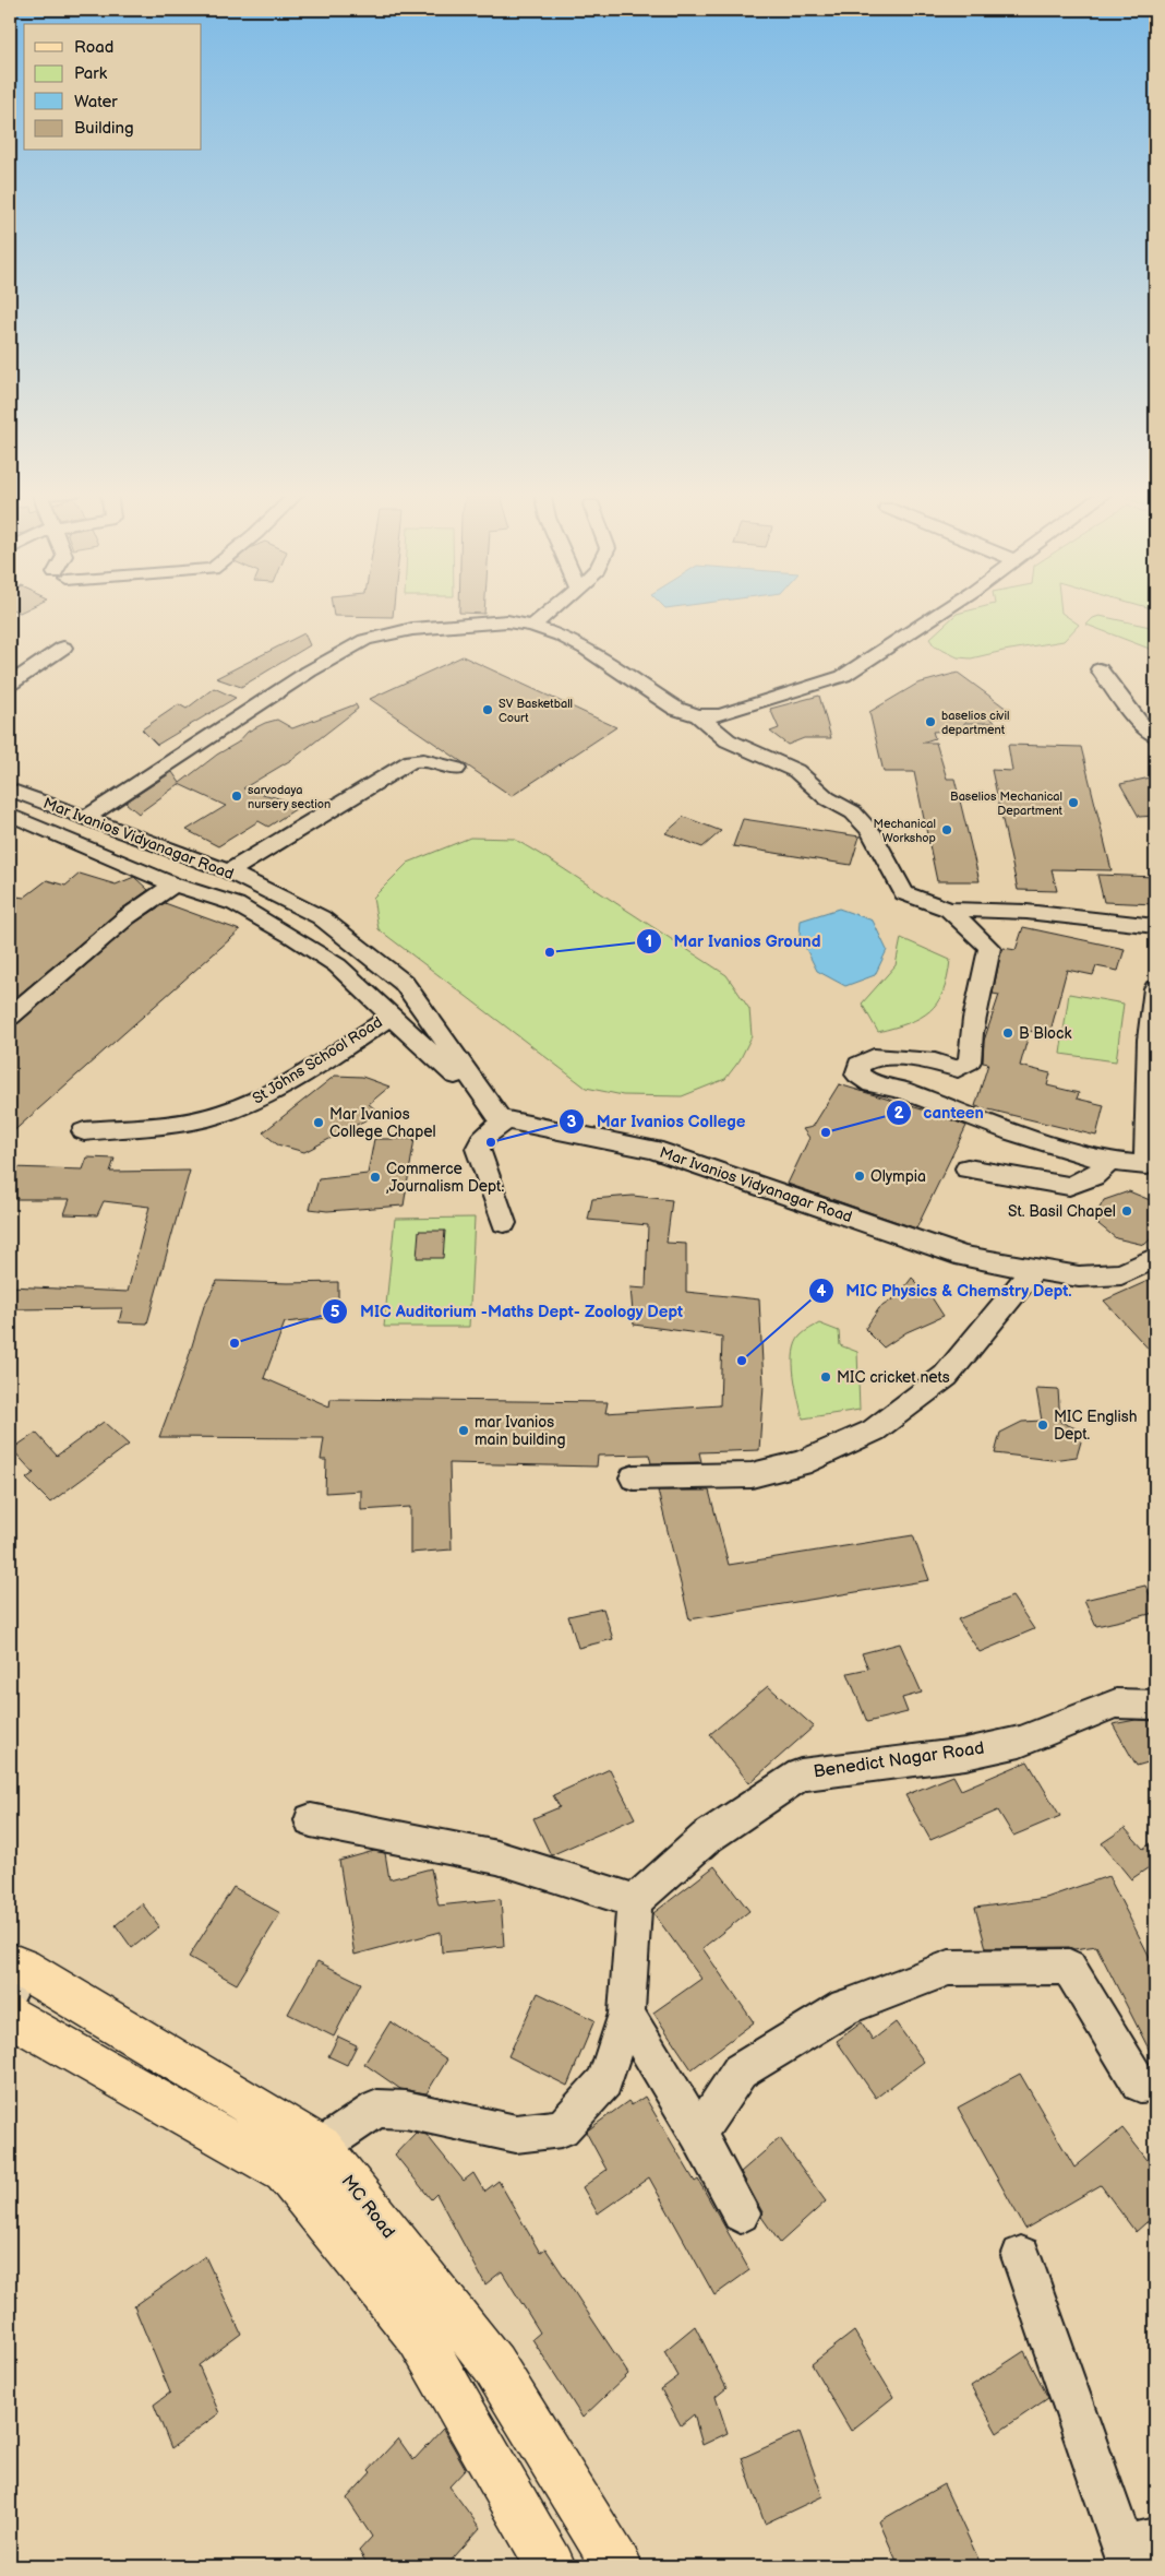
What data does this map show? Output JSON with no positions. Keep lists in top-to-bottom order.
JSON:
{
  "streets": {
    "main road": ["MC Road"],
    "street": ["Mar Ivanios Vidyanagar Road", "St Johns School Road", "Benedict Nagar Road"]
  },
  "crossings": [
    ["Mar Ivanios Vidyanagar Road", "St Johns School Road"]
  ],
  "places": [
    "SV Basketball Court",
    "baselios civil department",
    "sarvodaya nursery section",
    "Baselios Mechanical Department",
    "Mechanical Workshop",
    "Mar Ivanios Ground",
    "B Block",
    "Mar Ivanios College Chapel",
    "canteen",
    "Mar Ivanios College",
    "Olympia",
    "Commerce ,Journalism Dept.",
    "St. Basil Chapel",
    "MIC Auditorium -Maths Dept- Zoology Dept",
    "MIC Physics & Chemstry Dept.",
    "MIC cricket nets",
    "MIC English Dept.",
    "mar Ivanios main building"
  ],
  "legend": [
    "Road",
    "Park",
    "Water",
    "Building"
  ]
}
